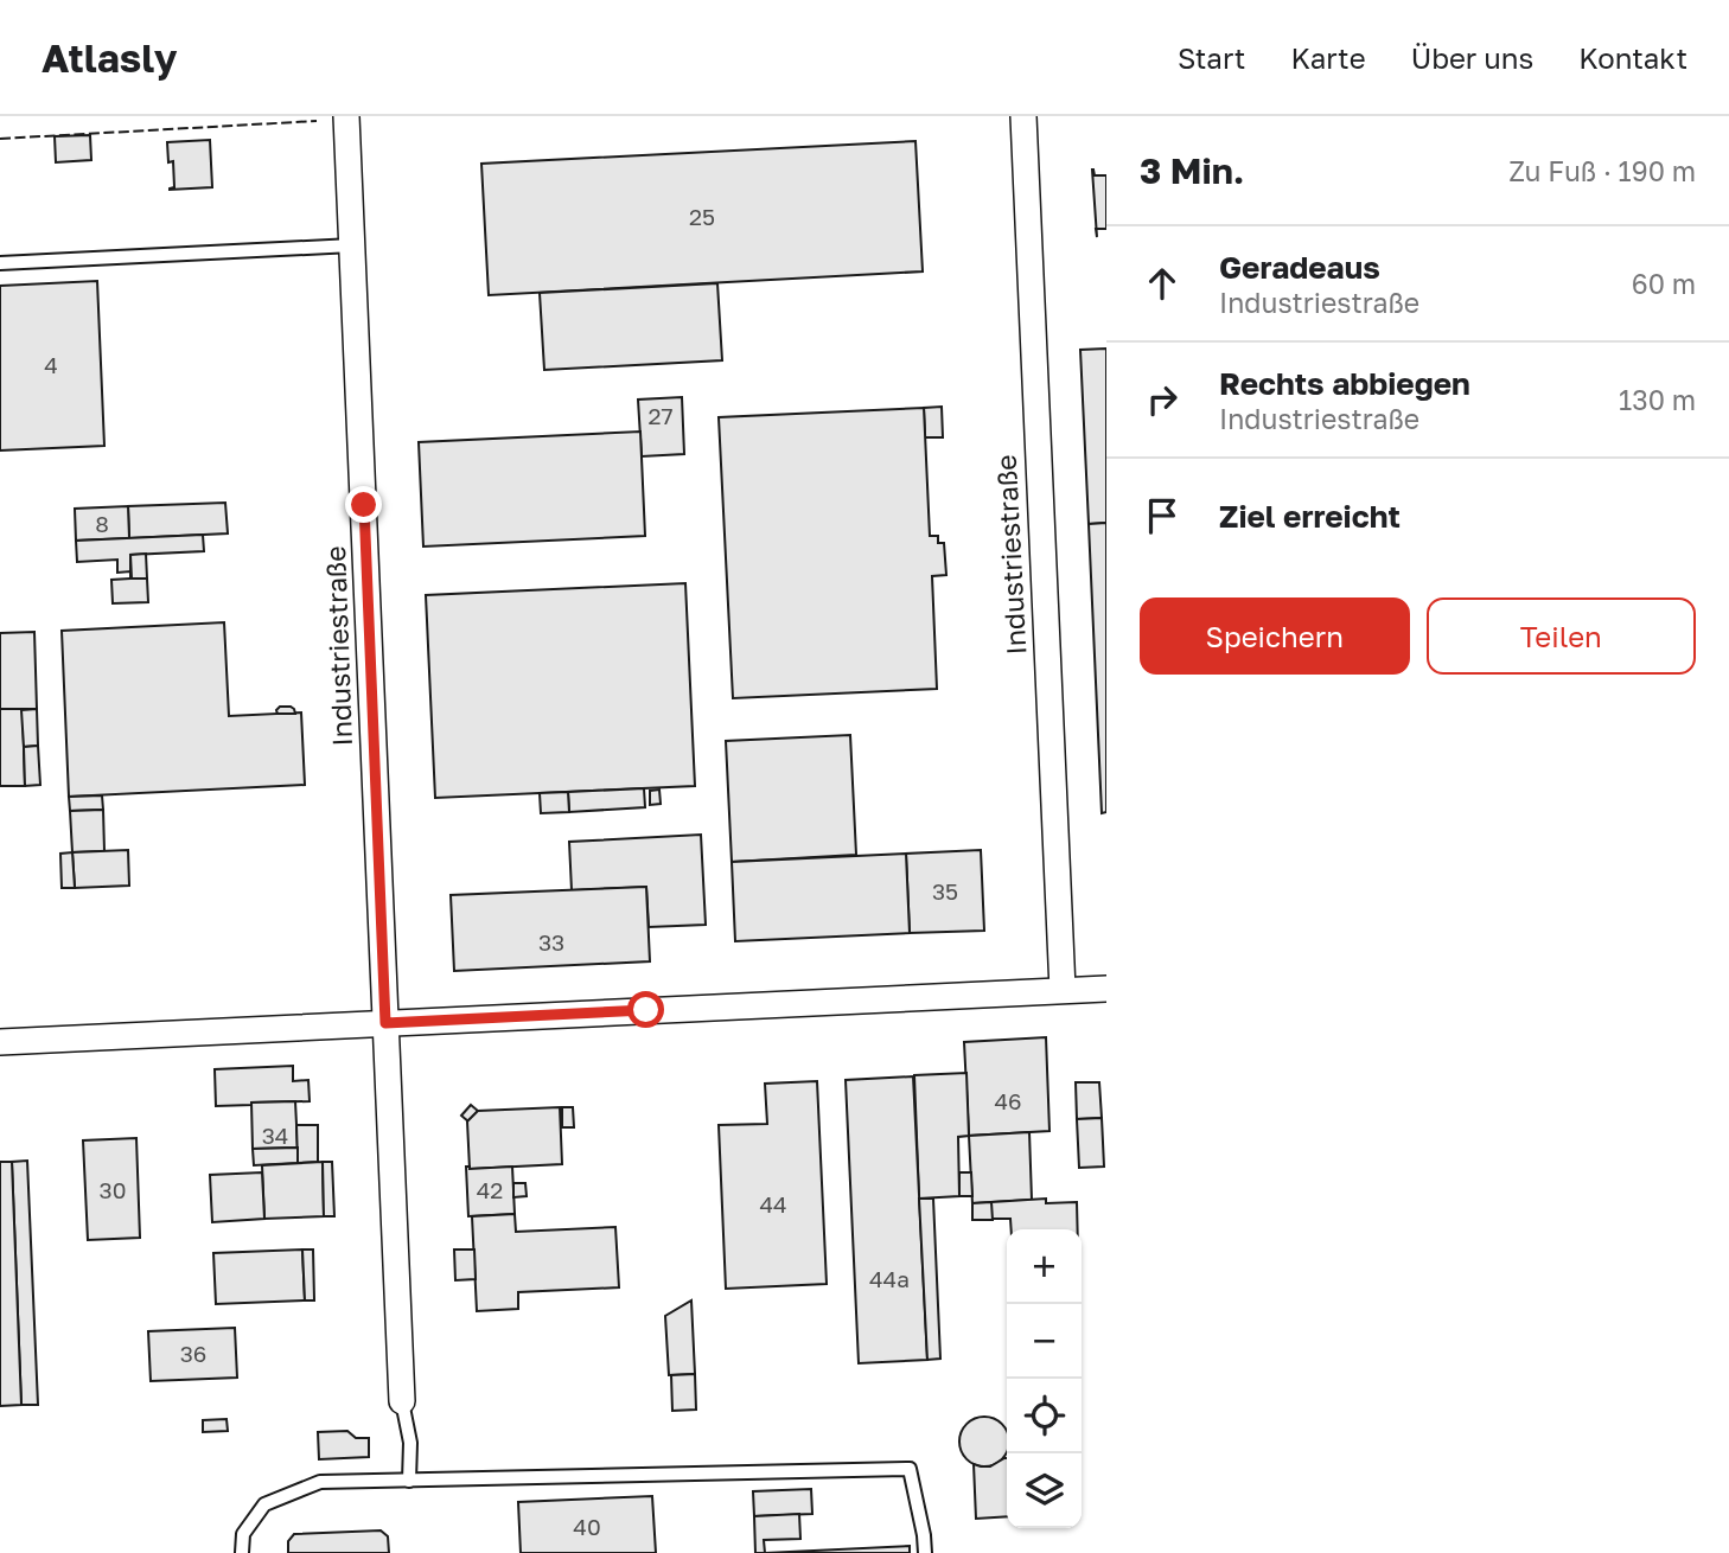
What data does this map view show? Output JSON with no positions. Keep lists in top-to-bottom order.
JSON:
{
  "streets": {
    "street": ["Industriestraße"]
  },
  "house_numbers": [
    "25",
    "4",
    "27",
    "8",
    "35",
    "33",
    "46",
    "34",
    "30",
    "42",
    "44",
    "44a",
    "36",
    "40"
  ],
  "page": {
    "header": "Atlasly",
    "nav": [
      "Start",
      "Karte",
      "Über uns",
      "Kontakt"
    ],
    "heading": ["3 Min.", "Zu Fuß · 190 m"],
    "list": [
      ["Geradeaus", "Industriestraße", "60 m"],
      ["Rechts abbiegen", "Industriestraße", "130 m"],
      "Ziel erreicht"
    ],
    "buttons": ["Speichern", "Teilen"],
    "map_buttons": ["+", "−"]
  }
}
